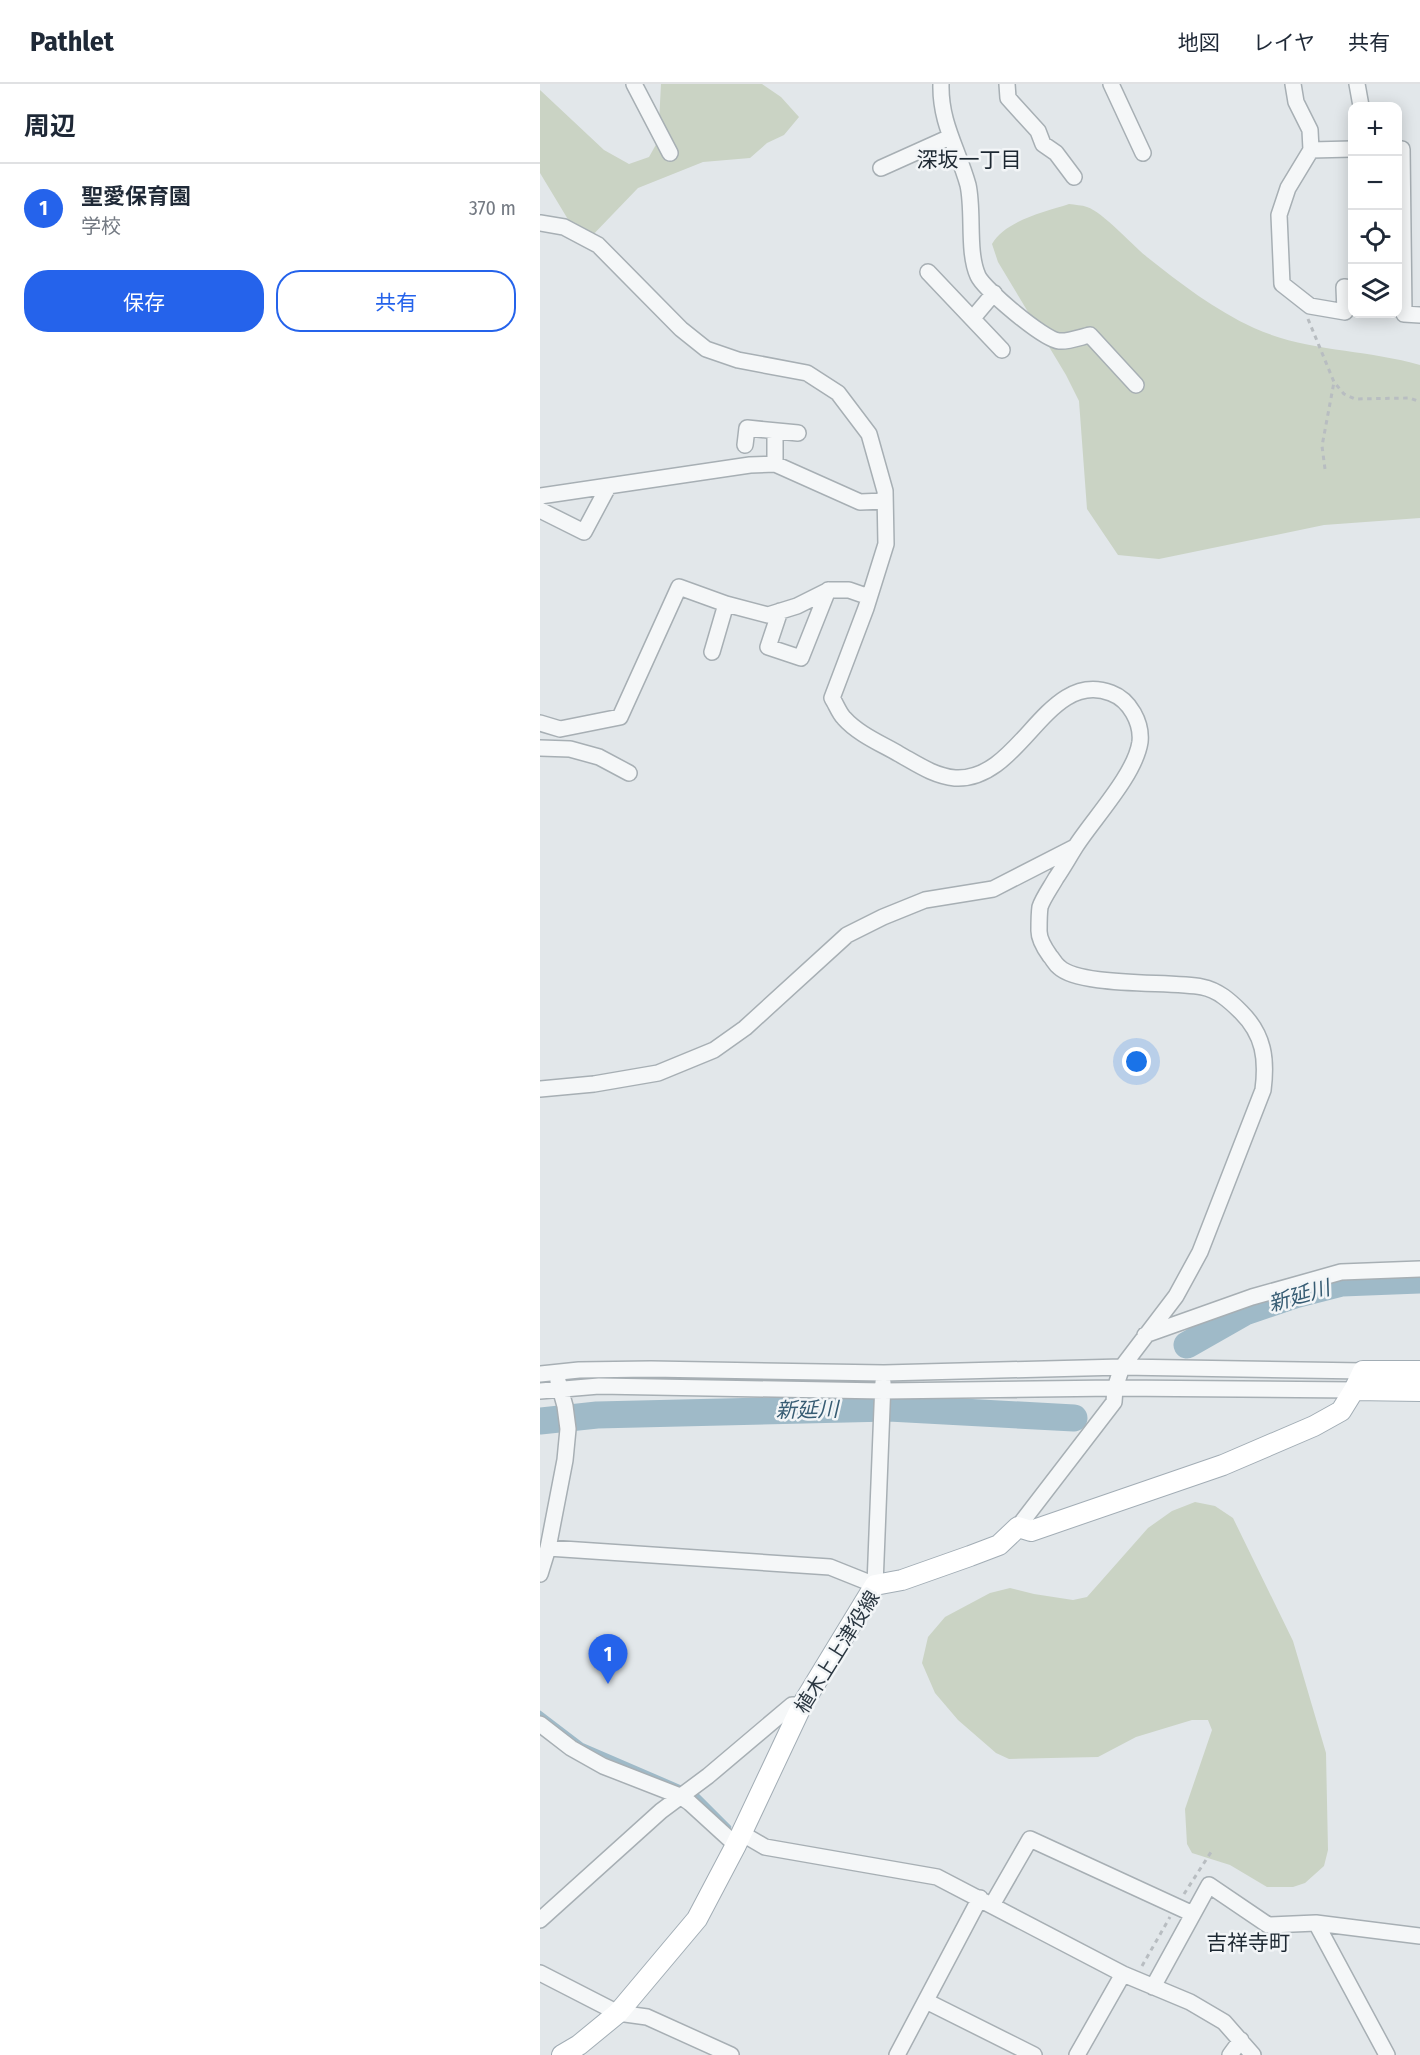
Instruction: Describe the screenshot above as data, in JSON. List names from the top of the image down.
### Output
{
  "streets": {
    "main road": ["植木上上津役線"]
  },
  "districts": ["深坂一丁目", "吉祥寺町"],
  "water": ["新延川"],
  "page": {
    "header": "Pathlet",
    "nav": ["地図", "レイヤ", "共有"],
    "heading": "周辺",
    "map_buttons": ["+", "−"],
    "list": [
      {
        "mark": "1",
        "name": "聖愛保育園",
        "note": "学校",
        "value": "370 m"
      }
    ],
    "buttons": ["保存", "共有"],
    "pins": "1"
  }
}
